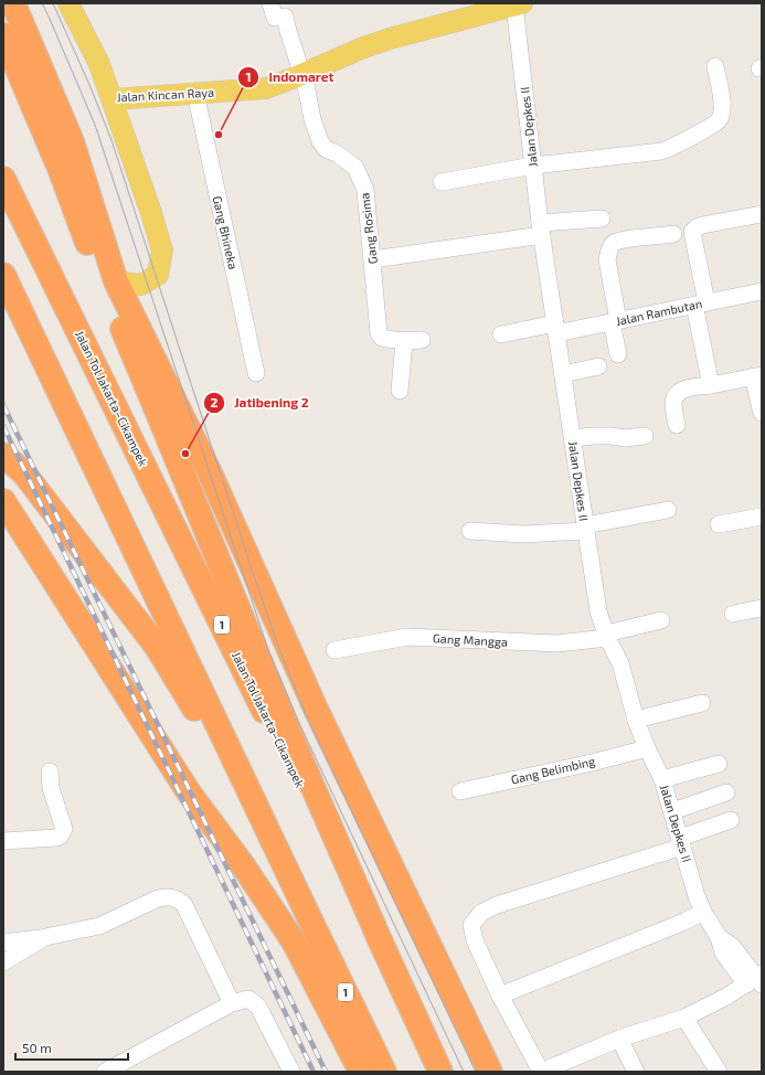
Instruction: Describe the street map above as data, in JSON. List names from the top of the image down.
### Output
{
  "streets": {
    "highway": ["Jalan Tol Jakarta–Cikampek", "1"],
    "main road": ["Jalan Kincan Raya"],
    "street": [
      "Jalan Depkes II",
      "Gang Rosima",
      "Gang Bhineka",
      "Jalan Rambutan",
      "Gang Mangga",
      "Gang Belimbing"
    ]
  },
  "crossings": [
    ["Jalan Kincan Raya", "Jalan Depkes II"],
    ["Jalan Kincan Raya", "Gang Rosima"],
    ["Jalan Kincan Raya", "Gang Bhineka"],
    ["Jalan Depkes II", "Jalan Rambutan"],
    ["Jalan Depkes II", "Gang Mangga"],
    ["Jalan Depkes II", "Gang Belimbing"]
  ],
  "places": ["Indomaret", "Jatibening 2"],
  "scale_bar": "50 m"
}
